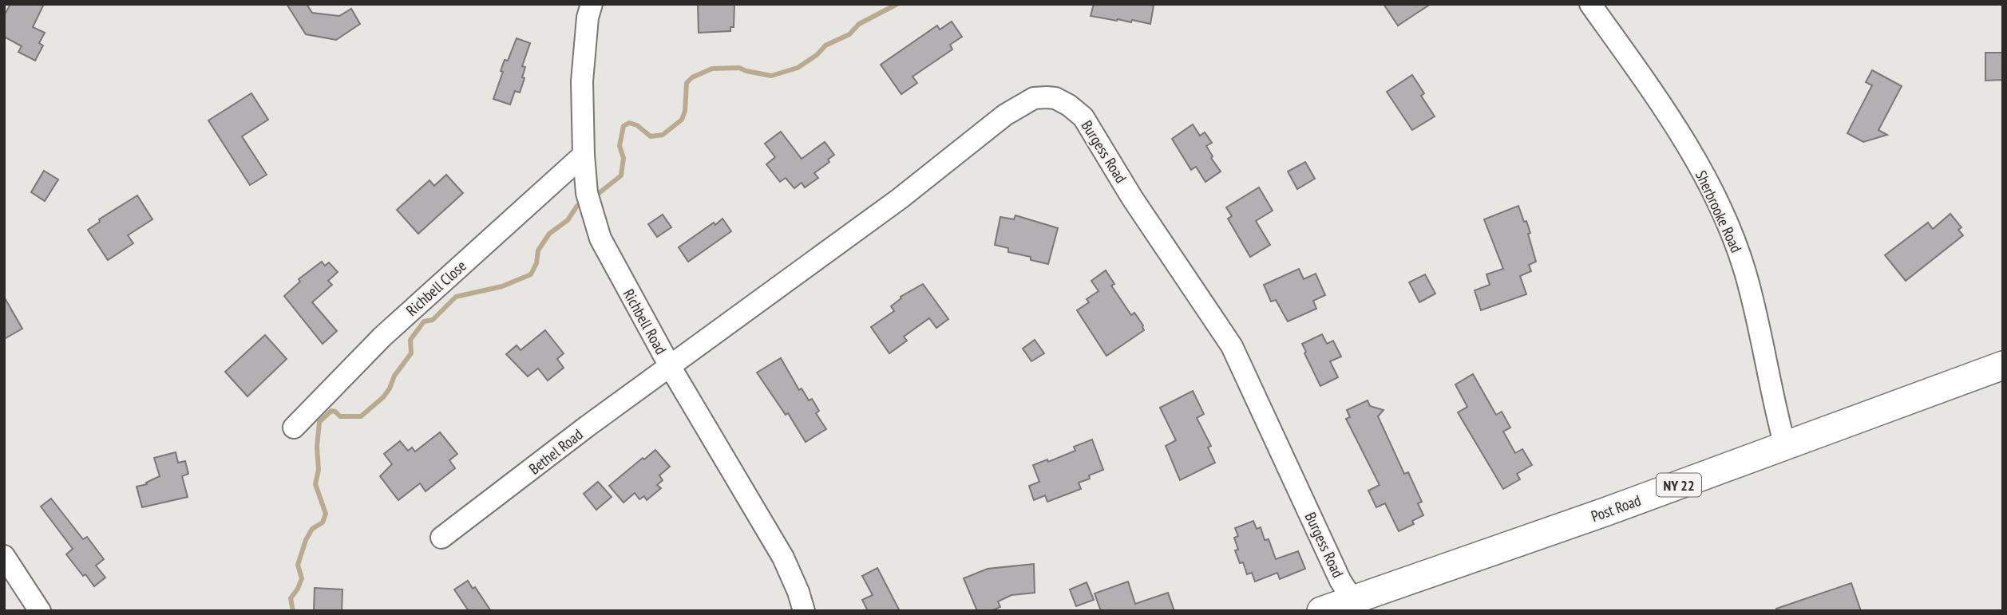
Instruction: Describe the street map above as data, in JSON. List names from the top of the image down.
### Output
{
  "streets": {
    "main road": ["NY 22", "Post Road"],
    "street": [
      "Burgess Road",
      "Sherbrooke Road",
      "Richbell Close",
      "Richbell Road",
      "Bethel Road"
    ]
  },
  "crossings": [
    ["Burgess Road", "Richbell Road"],
    ["Burgess Road", "Bethel Road"],
    ["Burgess Road", "Post Road"],
    ["Sherbrooke Road", "Post Road"],
    ["Richbell Close", "Richbell Road"],
    ["Richbell Road", "Bethel Road"]
  ]
}
